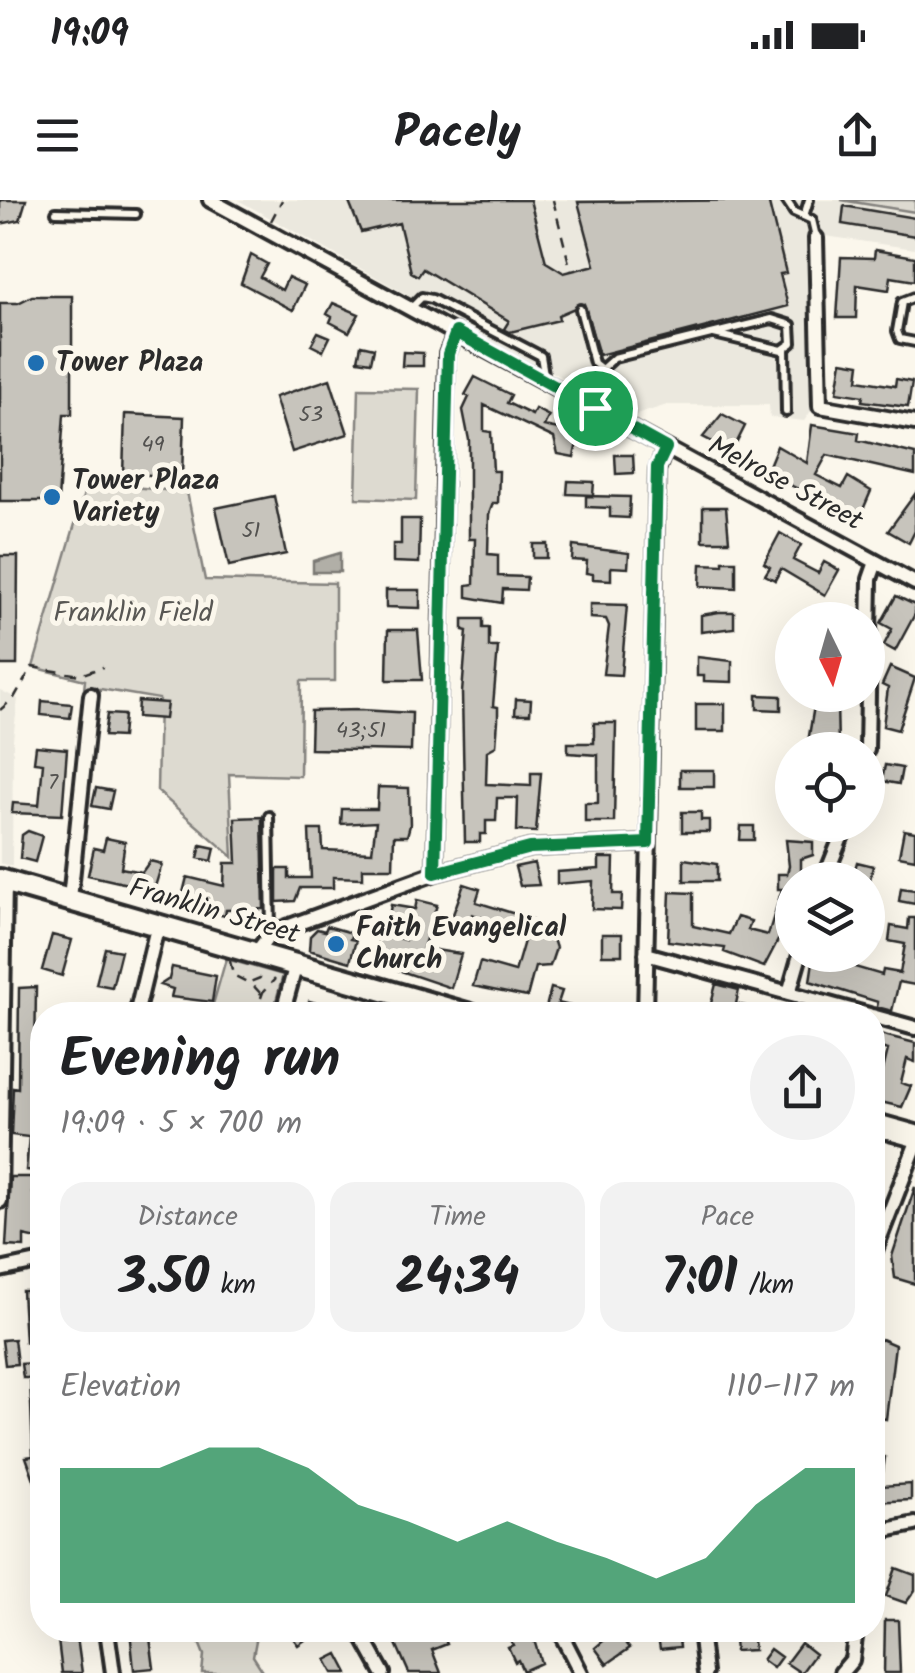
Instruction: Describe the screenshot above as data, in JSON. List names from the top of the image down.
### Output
{
  "streets": {
    "main road": ["Franklin Street"],
    "street": ["Melrose Street"]
  },
  "parks": ["Franklin Field"],
  "places": ["Tower Plaza", "Tower Plaza Variety", "Faith Evangelical Church"],
  "house_numbers": [
    "53",
    "49",
    "51",
    "43;51",
    "7"
  ],
  "north": "bottom",
  "page": {
    "status": "19:09",
    "header": "Pacely",
    "heading": ["Evening run", "19:09 · 5 × 700 m"],
    "stats": [
      ["Distance", "3.50 km"],
      ["Time", "24:34"],
      ["Pace", "7:01 /km"]
    ],
    "chart": ["Elevation", "110–117 m"]
  }
}
